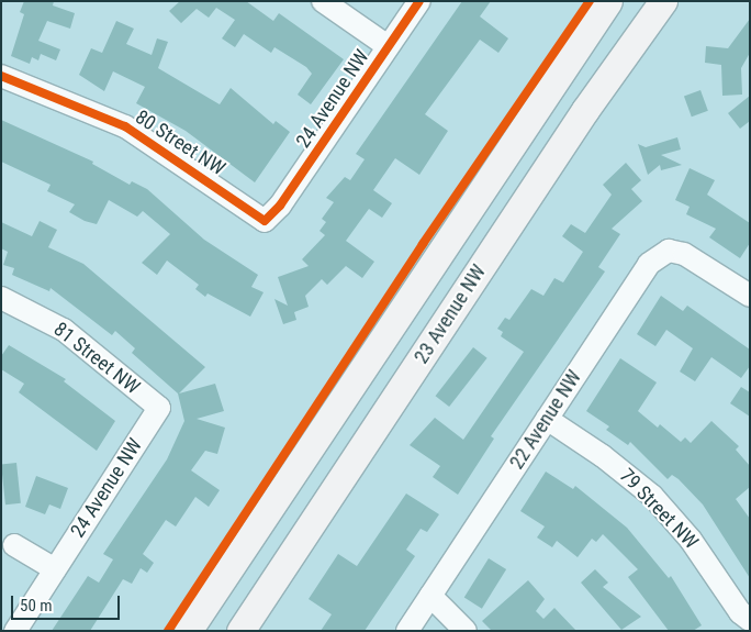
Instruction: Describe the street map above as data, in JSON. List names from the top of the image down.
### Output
{
  "streets": {
    "main road": ["23 Avenue NW"],
    "street": [
      "24 Avenue NW",
      "80 Street NW",
      "81 Street NW",
      "22 Avenue NW",
      "79 Street NW"
    ]
  },
  "crossings": [
    ["24 Avenue NW", "80 Street NW"],
    ["24 Avenue NW", "81 Street NW"],
    ["22 Avenue NW", "79 Street NW"]
  ],
  "scale_bar": "50 m"
}
